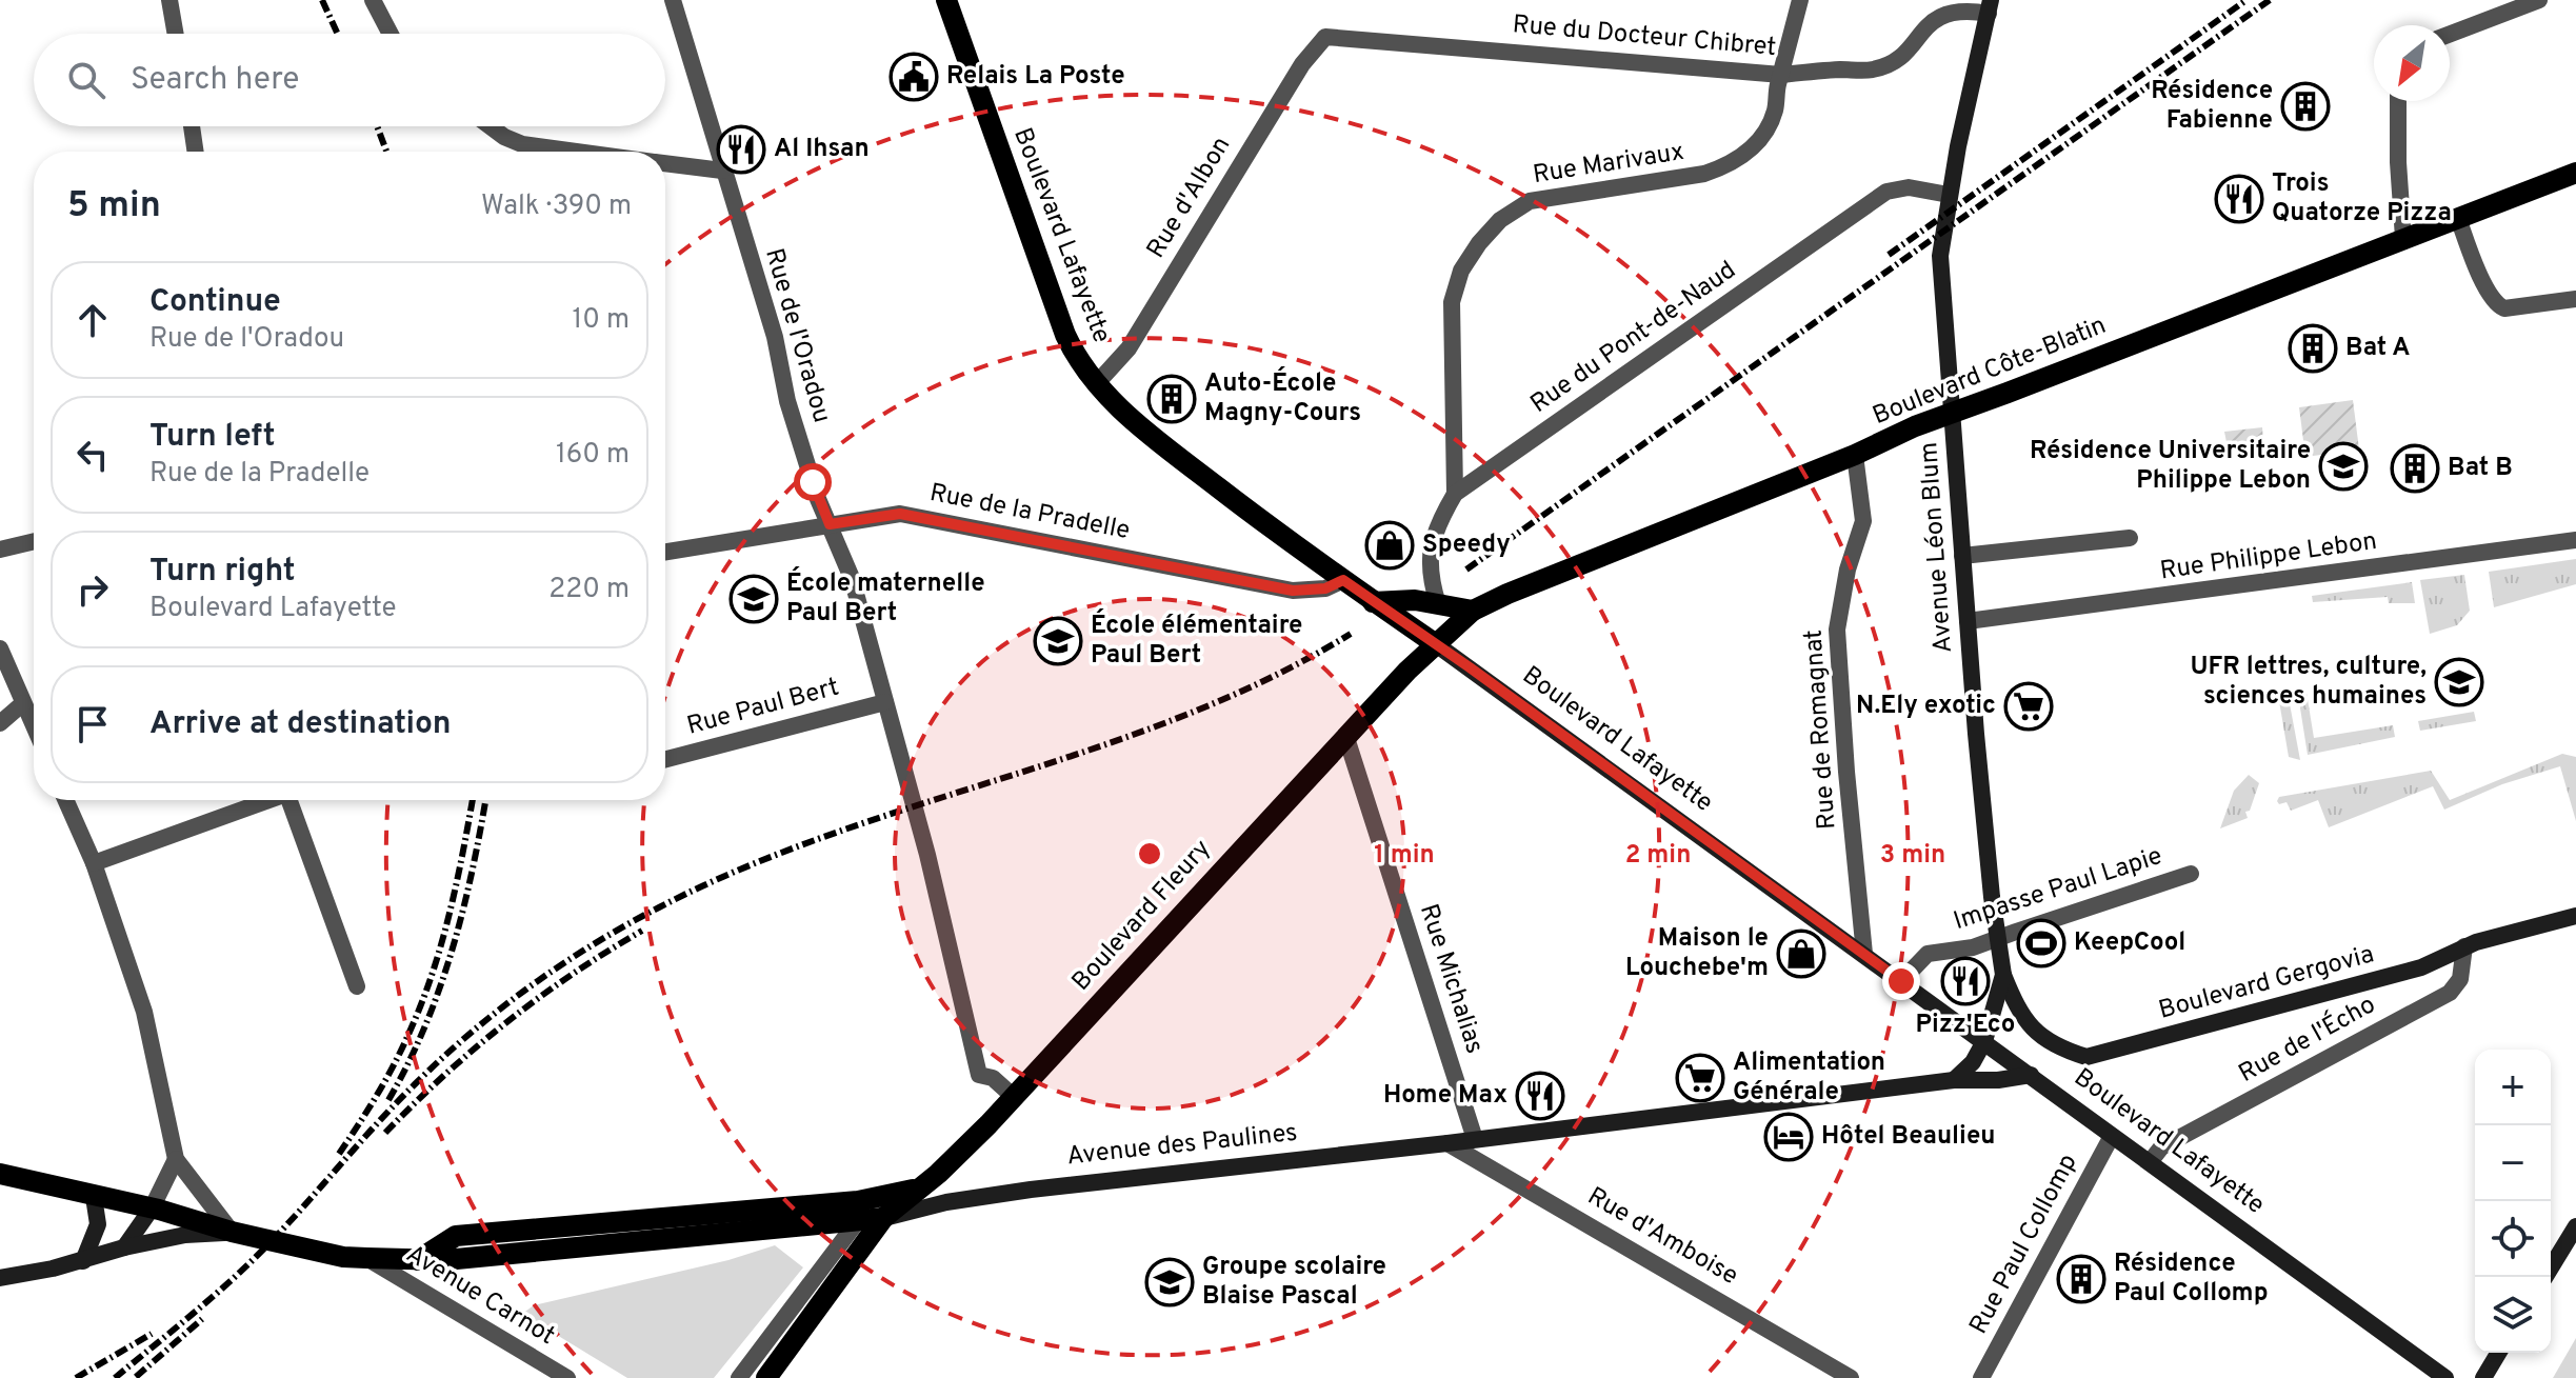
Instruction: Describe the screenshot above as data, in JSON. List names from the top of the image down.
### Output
{
  "streets": {
    "main road": [
      "Boulevard Lafayette",
      "Boulevard Côte-Blatin",
      "Avenue Léon Blum",
      "Boulevard Fleury",
      "Boulevard Gergovia",
      "Avenue des Paulines"
    ],
    "street": [
      "Rue du Docteur Chibret",
      "Rue Marivaux",
      "Rue d'Albon",
      "Rue de l'Oradou",
      "Rue du Pont-de-Naud",
      "Rue de la Pradelle",
      "Rue Philippe Lebon",
      "Rue Paul Bert",
      "Rue de Romagnat",
      "Impasse Paul Lapie",
      "Rue Michalias",
      "Rue de l'Écho",
      "Rue d'Amboise",
      "Rue Paul Collomp",
      "Avenue Carnot"
    ]
  },
  "crossings": [
    ["Rue du Docteur Chibret", "Rue Marivaux"],
    ["Rue du Docteur Chibret", "Rue d'Albon"],
    ["Rue du Docteur Chibret", "Avenue Léon Blum"],
    ["Rue Marivaux", "Rue du Pont-de-Naud"],
    ["Rue d'Albon", "Boulevard Lafayette"],
    ["Boulevard Lafayette", "Boulevard Côte-Blatin"],
    ["Boulevard Lafayette", "Rue de la Pradelle"],
    ["Boulevard Lafayette", "Avenue Léon Blum"],
    ["Boulevard Lafayette", "Rue de Romagnat"],
    ["Boulevard Lafayette", "Impasse Paul Lapie"],
    ["Boulevard Lafayette", "Boulevard Fleury"],
    ["Boulevard Lafayette", "Rue de l'Écho"],
    ["Boulevard Lafayette", "Avenue des Paulines"],
    ["Boulevard Lafayette", "Rue Paul Collomp"],
    ["Rue de l'Oradou", "Rue de la Pradelle"],
    ["Rue de l'Oradou", "Rue Paul Bert"],
    ["Rue de l'Oradou", "Boulevard Fleury"],
    ["Rue du Pont-de-Naud", "Avenue Léon Blum"],
    ["Boulevard Côte-Blatin", "Avenue Léon Blum"],
    ["Boulevard Côte-Blatin", "Rue de Romagnat"],
    ["Boulevard Côte-Blatin", "Boulevard Fleury"],
    ["Avenue Léon Blum", "Rue Philippe Lebon"],
    ["Avenue Léon Blum", "Impasse Paul Lapie"],
    ["Avenue Léon Blum", "Boulevard Gergovia"],
    ["Boulevard Fleury", "Rue Michalias"],
    ["Boulevard Fleury", "Avenue des Paulines"],
    ["Rue Michalias", "Avenue des Paulines"],
    ["Boulevard Gergovia", "Rue de l'Écho"],
    ["Avenue des Paulines", "Rue d'Amboise"],
    ["Avenue des Paulines", "Avenue Carnot"]
  ],
  "places": {
    "public building": ["Relais La Poste"],
    "building": [
      "Résidence Fabienne",
      "Bat A",
      "Auto-École Magny-Cours",
      "Bat B",
      "Résidence Paul Collomp"
    ],
    "restaurant": [
      "Al Ihsan",
      "Trois Quatorze Pizza",
      "Pizz'Eco",
      "Home Max"
    ],
    "school or university": [
      "Résidence Universitaire Philippe Lebon",
      "École maternelle Paul Bert",
      "École élémentaire Paul Bert",
      "UFR lettres, culture, sciences humaines",
      "Groupe scolaire Blaise Pascal"
    ],
    "shop": ["Speedy", "Maison le Louchebe'm"],
    "supermarket": ["N.Ely exotic", "Alimentation Générale"],
    "sports": ["KeepCool"],
    "hotel": ["Hôtel Beaulieu"]
  },
  "north": "bottom left",
  "page": {
    "search": "Search here",
    "heading": ["5 min", "Walk · 390 m"],
    "list": [
      ["Continue", "Rue de l'Oradou", "10 m"],
      ["Turn left", "Rue de la Pradelle", "160 m"],
      ["Turn right", "Boulevard Lafayette", "220 m"],
      "Arrive at destination"
    ],
    "map_buttons": ["+", "−"]
  },
  "rings": ["1 min", "2 min", "3 min"]
}
